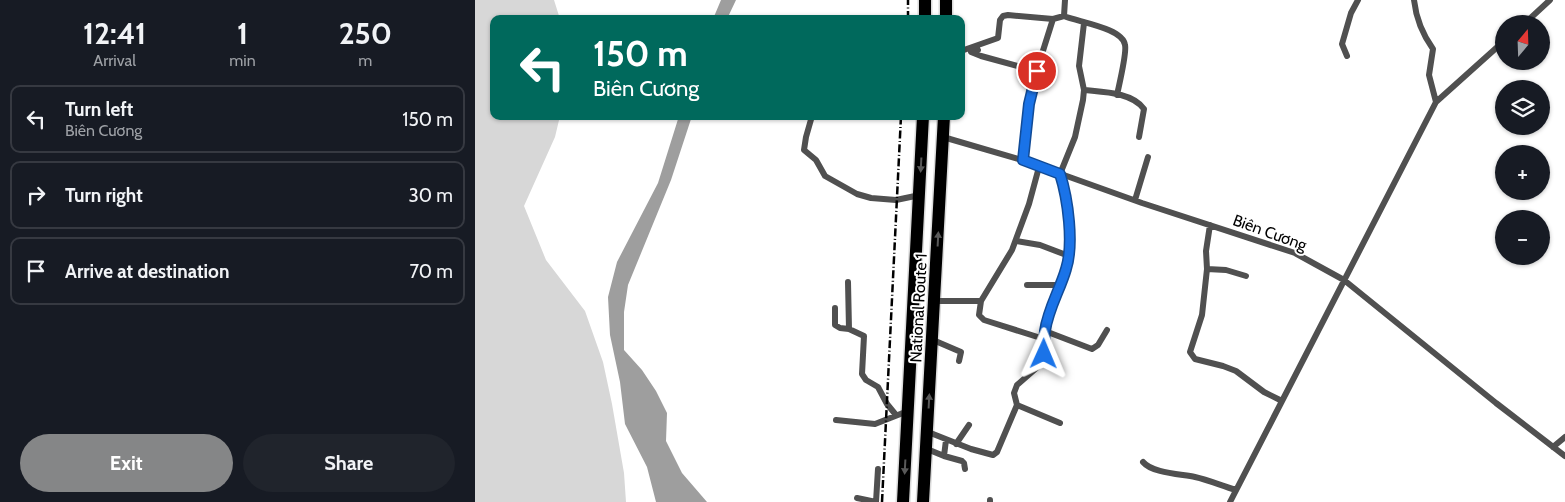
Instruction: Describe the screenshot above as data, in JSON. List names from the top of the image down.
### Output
{
  "streets": {
    "highway": ["National Route 1"],
    "street": ["Biên Cương"]
  },
  "crossings": [
    ["Biên Cương", "National Route 1"]
  ],
  "north": "top",
  "page": {
    "eta": [
      "12:41",
      "Arrival",
      "1",
      "min",
      "250",
      "m"
    ],
    "map_buttons": ["+", "−"],
    "turn": ["150 m", "Biên Cương"],
    "list": [
      {
        "name": "Turn left",
        "note": "Biên Cương",
        "value": "150 m"
      },
      {
        "name": "Turn right",
        "value": "30 m"
      },
      {
        "name": "Arrive at destination",
        "value": "70 m"
      }
    ],
    "buttons": ["Exit", "Share"]
  }
}
